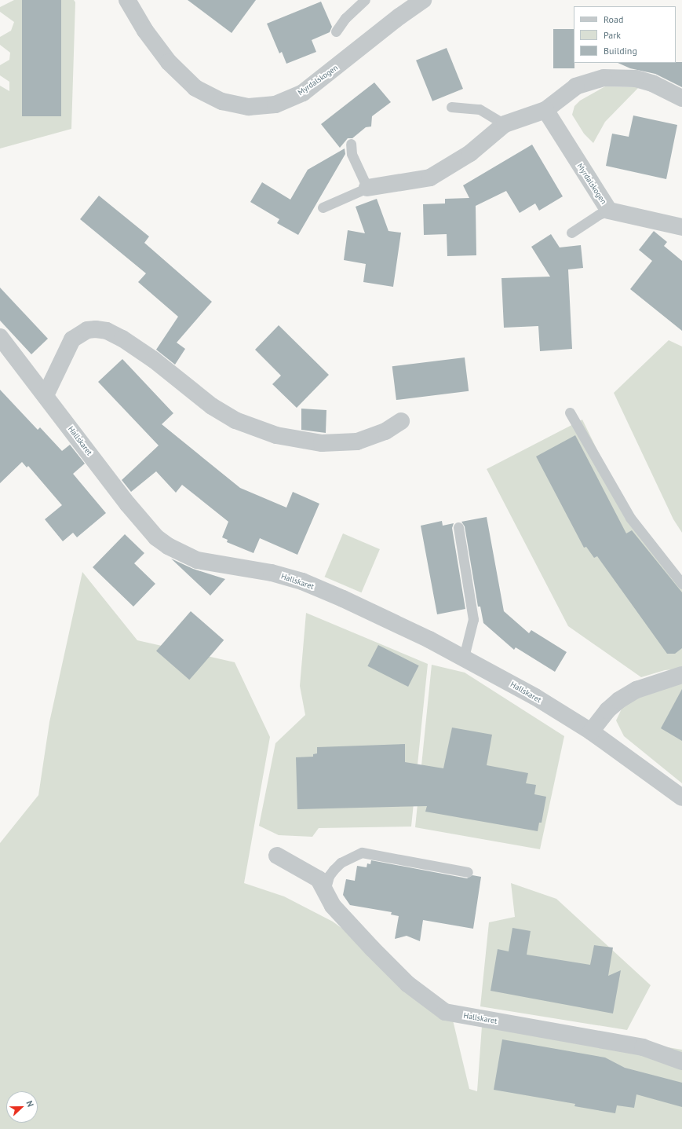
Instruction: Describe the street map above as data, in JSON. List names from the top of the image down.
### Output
{
  "streets": {
    "street": ["Myrdalskogen", "Hallskaret"]
  },
  "legend": ["Road", "Park", "Building"],
  "north": "right"
}
